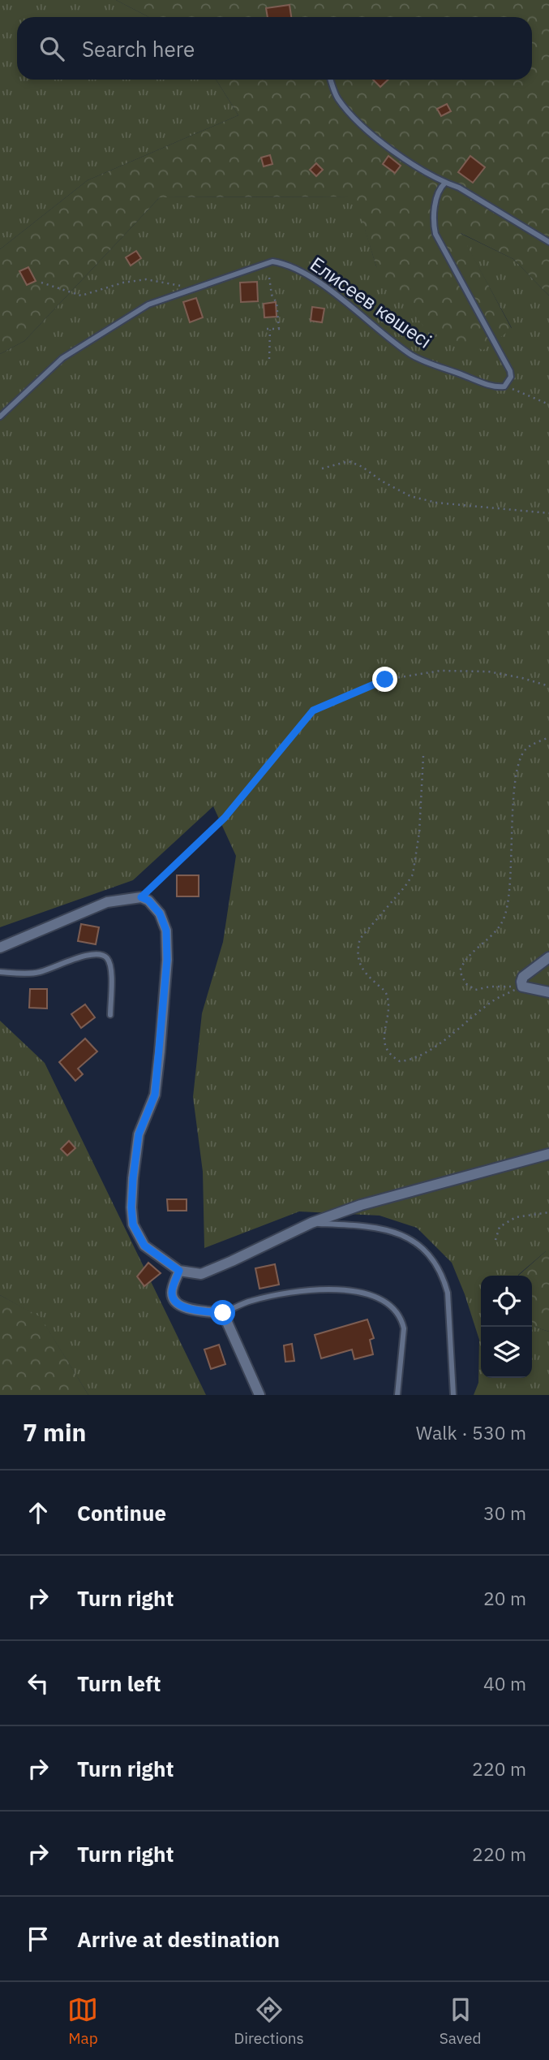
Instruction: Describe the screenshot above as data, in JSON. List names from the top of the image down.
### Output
{
  "streets": {
    "lane": ["Елисеев көшесі"]
  },
  "page": {
    "search": "Search here",
    "heading": ["7 min", "Walk · 530 m"],
    "list": [
      ["Continue", "30 m"],
      ["Turn right", "20 m"],
      ["Turn left", "40 m"],
      ["Turn right", "220 m"],
      ["Turn right", "220 m"],
      "Arrive at destination"
    ],
    "nav": ["Map", "Directions", "Saved"]
  }
}
